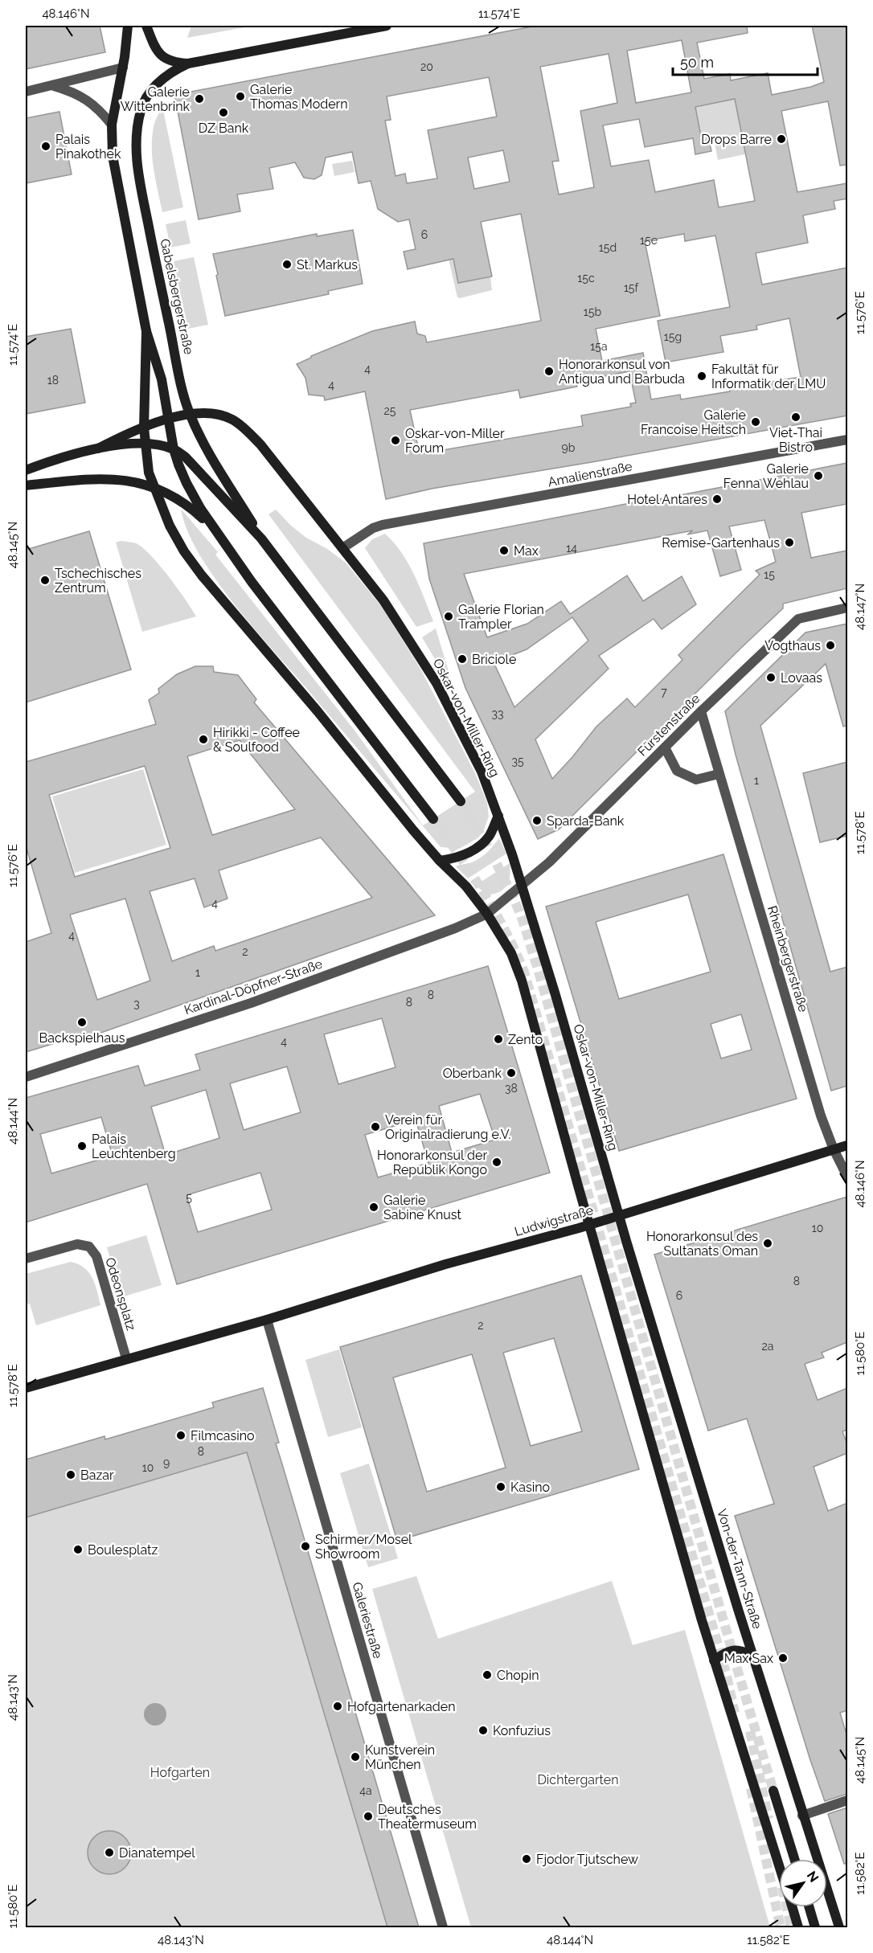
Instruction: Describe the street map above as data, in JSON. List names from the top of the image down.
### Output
{
  "streets": {
    "main road": [
      "Gabelsbergerstraße",
      "Oskar-von-Miller-Ring",
      "Ludwigstraße",
      "Von-der-Tann-Straße"
    ],
    "street": [
      "Amalienstraße",
      "Fürstenstraße",
      "Rheinbergerstraße",
      "Kardinal-Döpfner-Straße",
      "Odeonsplatz",
      "Galeriestraße"
    ]
  },
  "crossings": [
    ["Gabelsbergerstraße", "Oskar-von-Miller-Ring"],
    ["Amalienstraße", "Oskar-von-Miller-Ring"],
    ["Oskar-von-Miller-Ring", "Fürstenstraße"],
    ["Oskar-von-Miller-Ring", "Ludwigstraße"],
    ["Oskar-von-Miller-Ring", "Von-der-Tann-Straße"],
    ["Fürstenstraße", "Rheinbergerstraße"],
    ["Fürstenstraße", "Kardinal-Döpfner-Straße"],
    ["Rheinbergerstraße", "Ludwigstraße"],
    ["Ludwigstraße", "Von-der-Tann-Straße"],
    ["Ludwigstraße", "Galeriestraße"]
  ],
  "parks": ["Hofgarten", "Dichtergarten"],
  "places": [
    "Galerie Thomas Modern",
    "Galerie Wittenbrink",
    "DZ Bank",
    "Drops Barre",
    "Palais Pinakothek",
    "St. Markus",
    "Honorarkonsul von Antigua und Barbuda",
    "Fakultät für Informatik der LMU",
    "Viet-Thai Bistro",
    "Galerie Francoise Heitsch",
    "Oskar-von-Miller Forum",
    "Galerie Fenna Wehlau",
    "Hotel Antares",
    "Remise-Gartenhaus",
    "Max",
    "Tschechisches Zentrum",
    "Galerie Florian Trampler",
    "Vogthaus",
    "Briciole",
    "Lovaas",
    "Hirikki - Coffee & Soulfood",
    "Sparda-Bank",
    "Backspielhaus",
    "Zento",
    "Oberbank",
    "Verein für Originalradierung e.V.",
    "Palais Leuchtenberg",
    "Honorarkonsul der Republik Kongo",
    "Galerie Sabine Knust",
    "Honorarkonsul des Sultanats Oman",
    "Filmcasino",
    "Bazar",
    "Kasino",
    "Schirmer/Mosel Showroom",
    "Boulesplatz",
    "Max Sax",
    "Chopin",
    "Hofgartenarkaden",
    "Konfuzius",
    "Kunstverein München",
    "Deutsches Theatermuseum",
    "Dianatempel",
    "Fjodor Tjutschew"
  ],
  "house_numbers": [
    "20",
    "6",
    "15e",
    "15d",
    "15c",
    "15f",
    "15b",
    "15g",
    "15a",
    "4",
    "18",
    "4",
    "25",
    "9b",
    "14",
    "15",
    "7",
    "33",
    "35",
    "1",
    "4",
    "4",
    "2",
    "1",
    "8",
    "8",
    "3",
    "4",
    "38",
    "5",
    "10",
    "8",
    "6",
    "2",
    "2a",
    "8",
    "9",
    "10",
    "4a"
  ],
  "scale_bar": "50 m",
  "north": "top right",
  "coordinates": [
    "48.146°N",
    "11.574°E",
    "11.576°E",
    "48.145°N",
    "48.147°N",
    "11.578°E",
    "48.144°N",
    "11.580°E",
    "48.143°N",
    "11.582°E"
  ]
}
